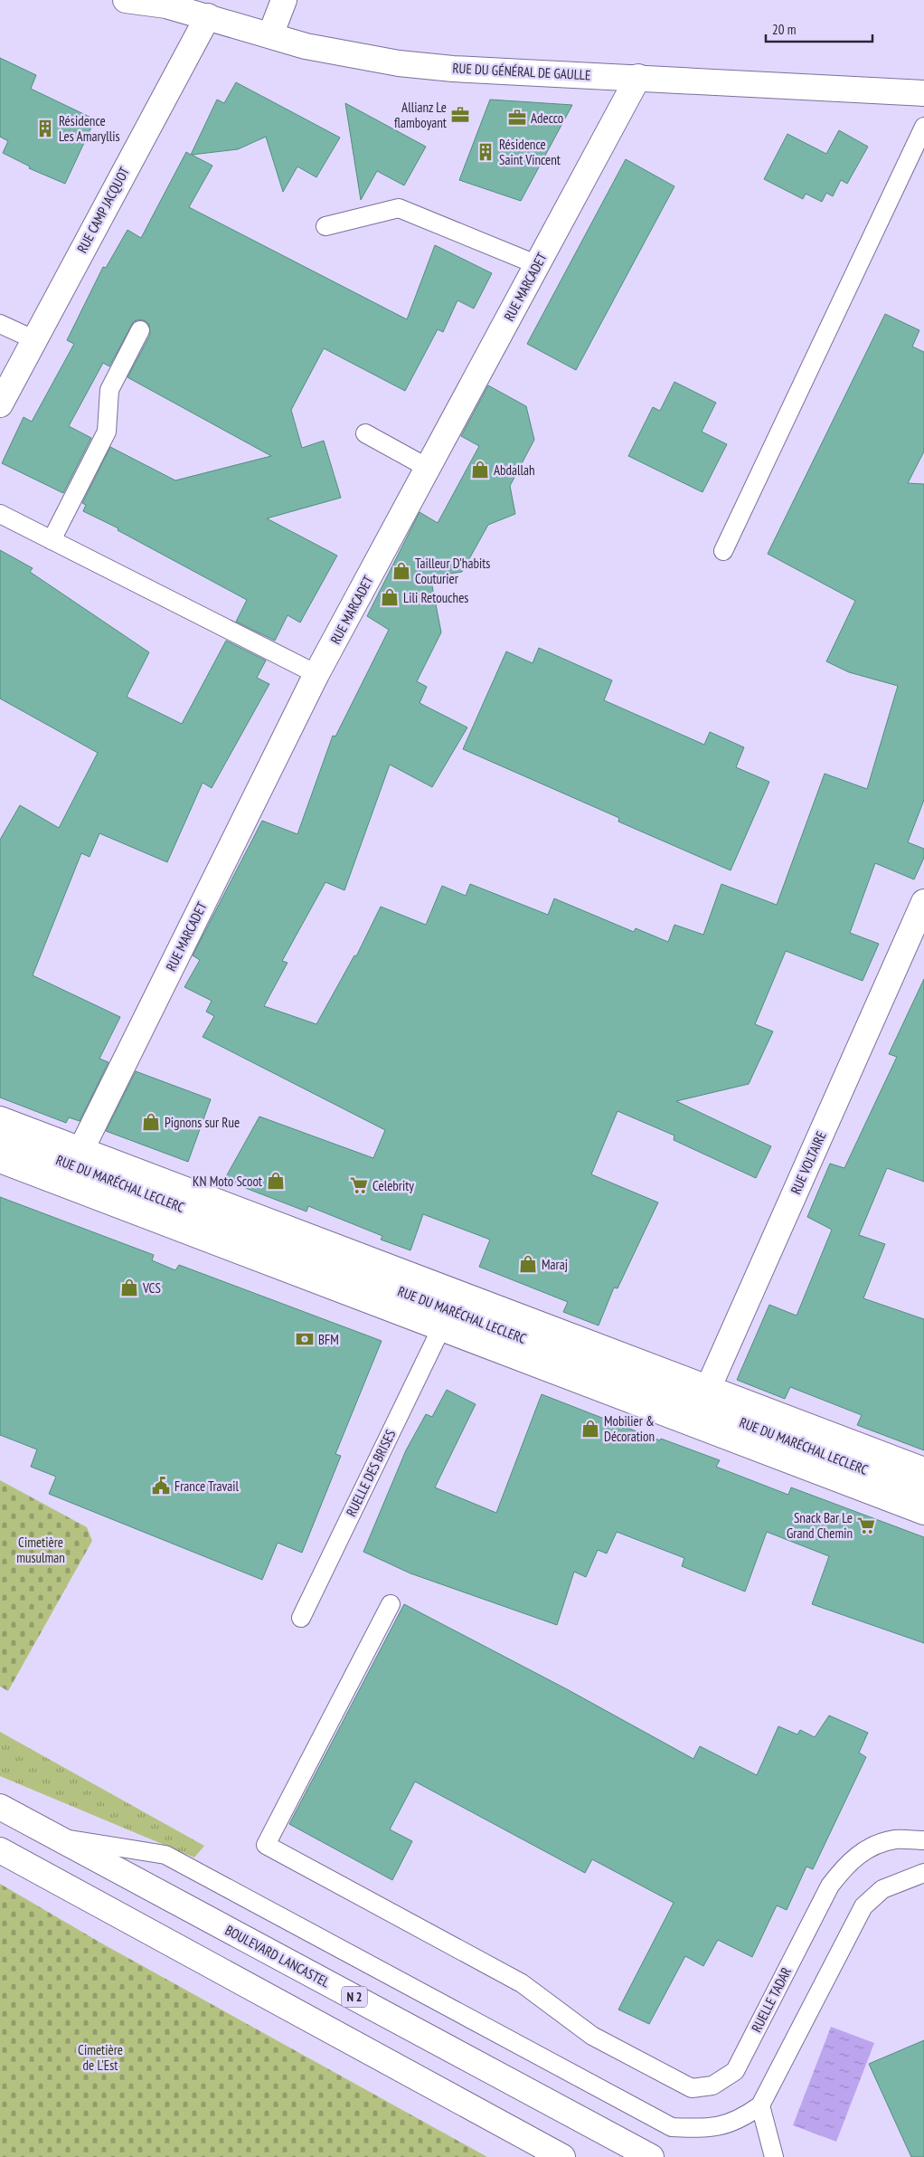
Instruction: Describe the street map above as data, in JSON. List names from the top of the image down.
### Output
{
  "streets": {
    "street": [
      "RUE DU GÉNÉRAL DE GAULLE",
      "RUE CAMP JACQUOT",
      "RUE MARCADET",
      "RUE VOLTAIRE",
      "RUE DU MARÉCHAL LECLERC",
      "BOULEVARD LANCASTEL",
      "N 2"
    ],
    "lane": ["RUELLE DES BRISES", "RUELLE TADAR"]
  },
  "crossings": [
    ["RUE DU GÉNÉRAL DE GAULLE", "RUE CAMP JACQUOT"],
    ["RUE DU GÉNÉRAL DE GAULLE", "RUE MARCADET"],
    ["RUE MARCADET", "RUE DU MARÉCHAL LECLERC"],
    ["RUE VOLTAIRE", "RUE DU MARÉCHAL LECLERC"],
    ["RUE DU MARÉCHAL LECLERC", "RUELLE DES BRISES"]
  ],
  "parks": ["Cimetière musulman", "Cimetière de L'Est"],
  "places": {
    "office": ["Allianz Le flamboyant", "Adecco"],
    "building": ["Résidence Les Amaryllis", "Résidence Saint Vincent"],
    "shop": [
      "Abdallah",
      "Tailleur D'habits Couturier",
      "Lili Retouches",
      "Pignons sur Rue",
      "KN Moto Scoot",
      "Maraj",
      "VCS",
      "Mobilier & Décoration"
    ],
    "supermarket": ["Celebrity", "Snack Bar Le Grand Chemin"],
    "bank": ["BFM"],
    "public building": ["France Travail"]
  },
  "scale_bar": "20 m"
}
